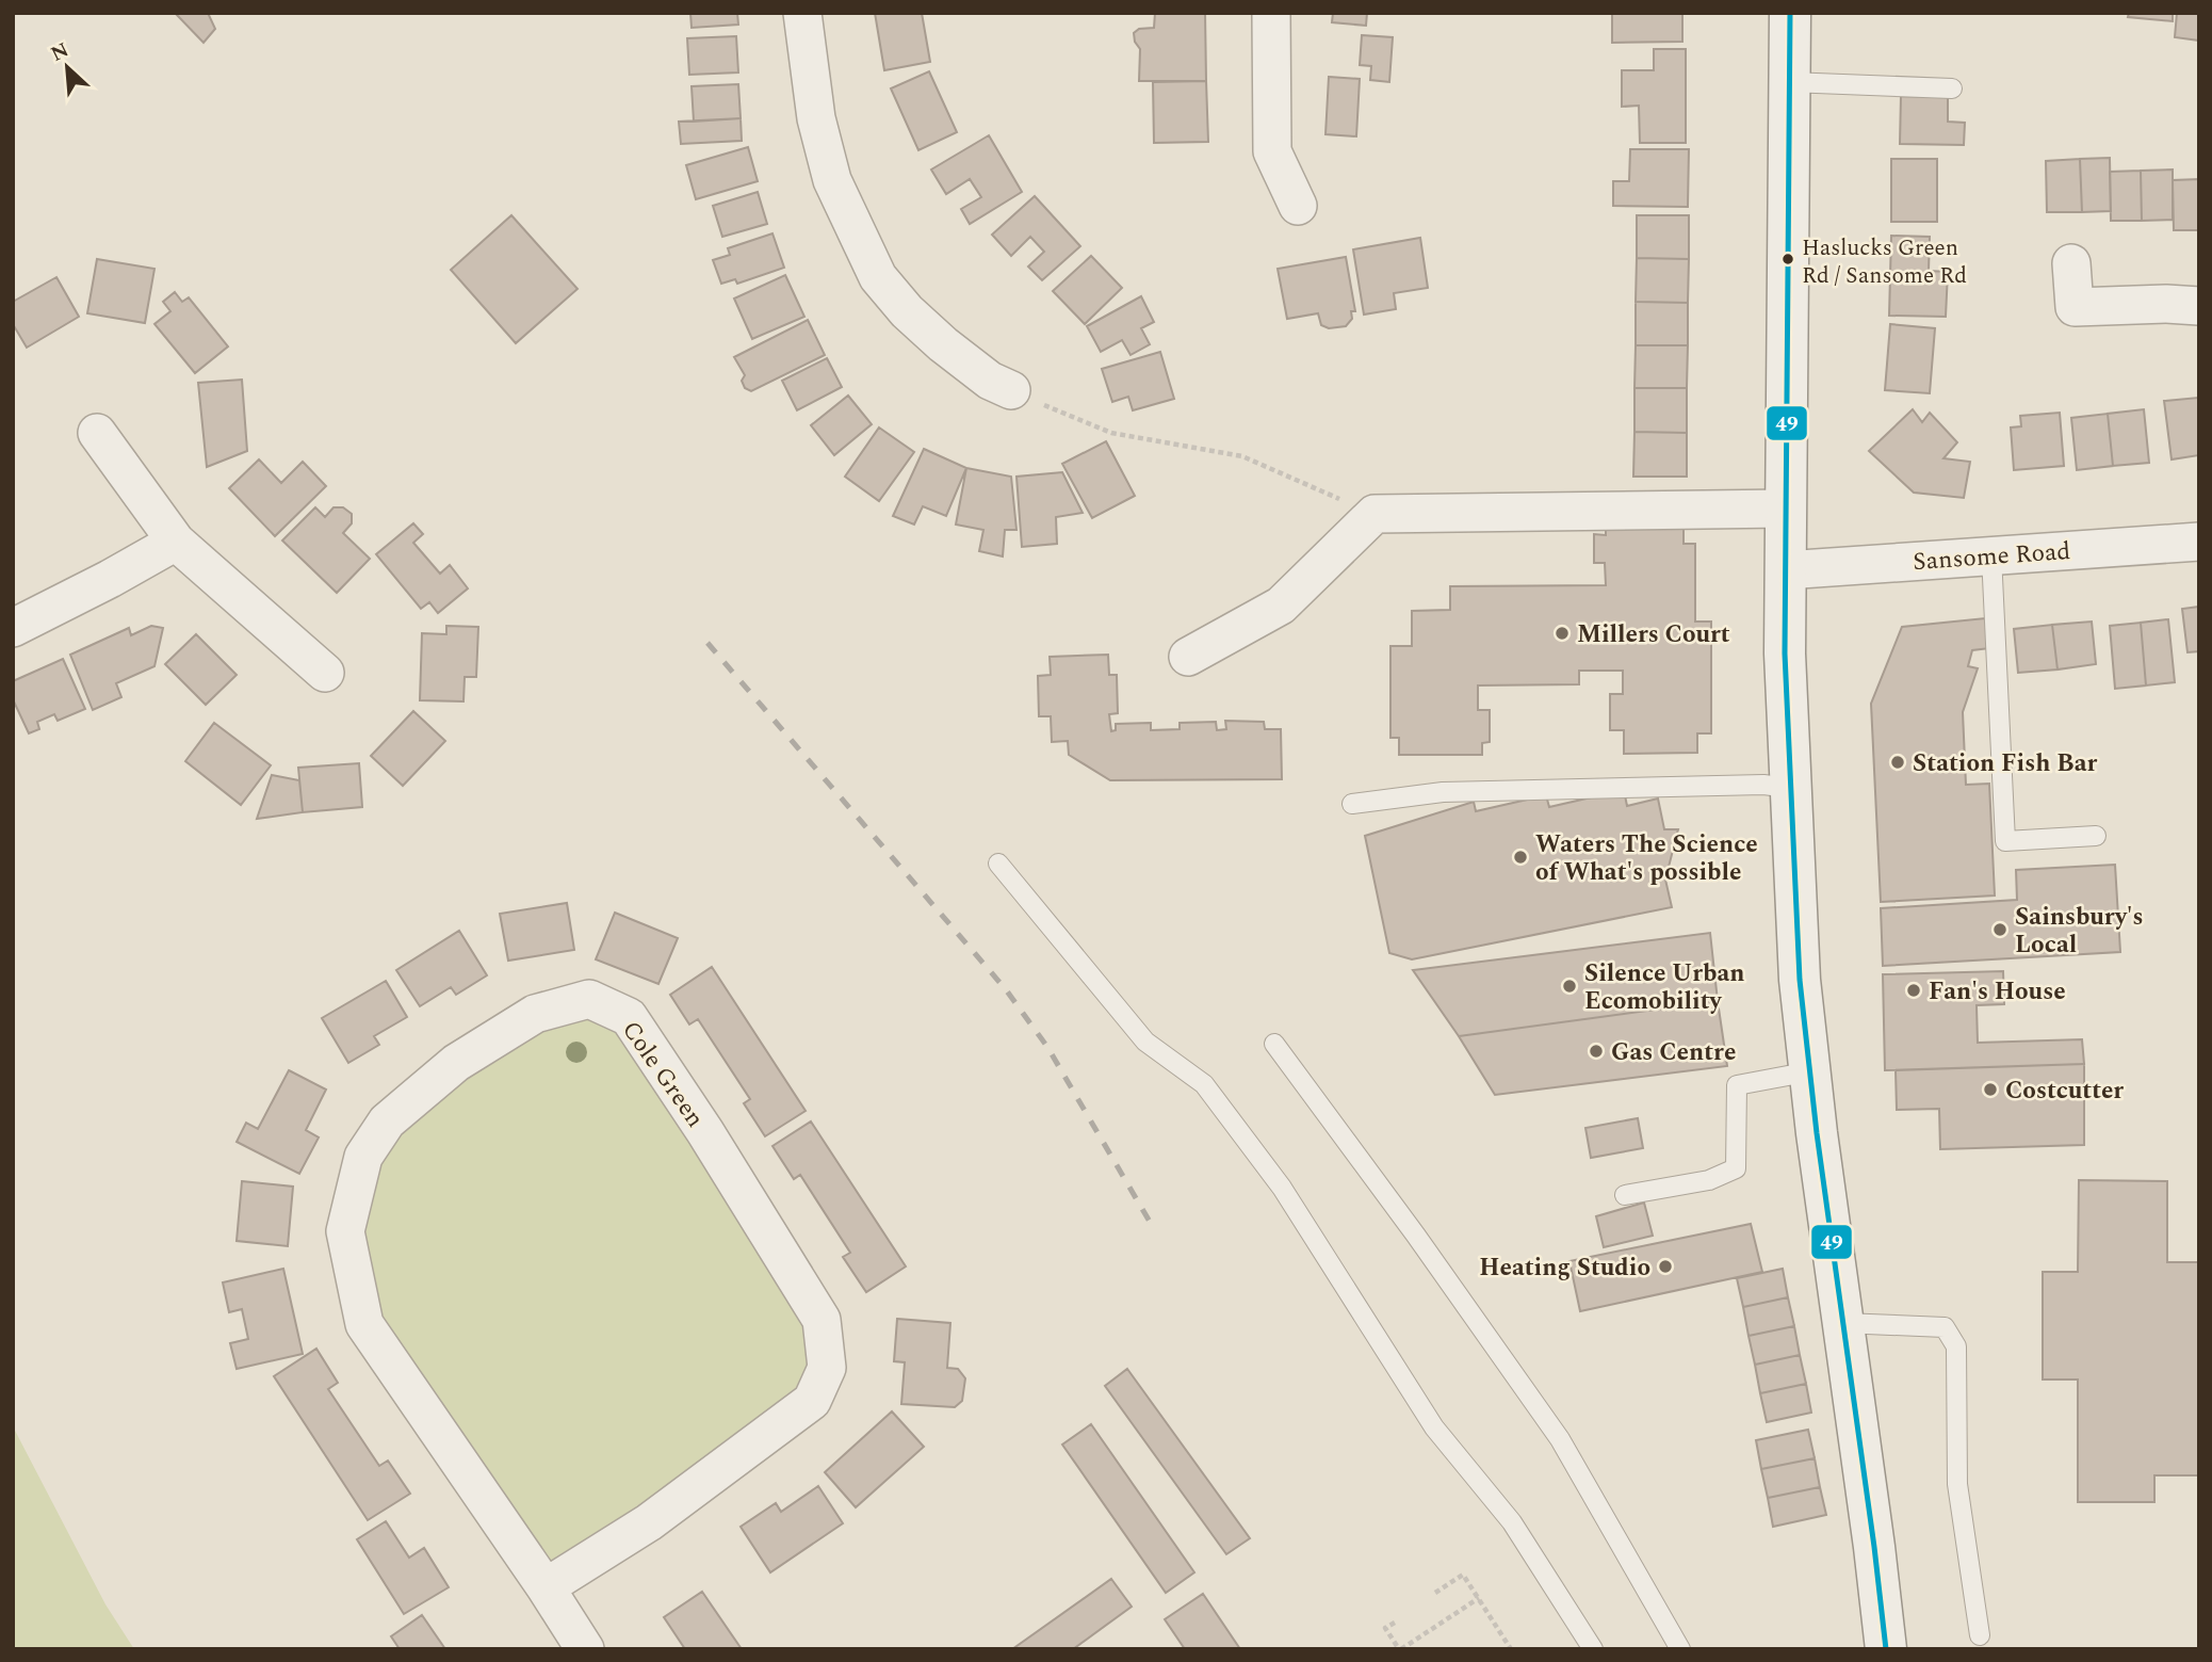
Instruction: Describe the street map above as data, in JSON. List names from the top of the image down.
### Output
{
  "streets": {
    "street": ["Sansome Road", "Cole Green"]
  },
  "places": [
    "Haslucks Green Rd / Sansome Rd",
    "Millers Court",
    "Station Fish Bar",
    "Waters The Science of What's possible",
    "Sainsbury's Local",
    "Silence Urban Ecomobility",
    "Fan's House",
    "Gas Centre",
    "Costcutter",
    "Heating Studio"
  ],
  "lines": ["transit line 49"],
  "north": "top left"
}
